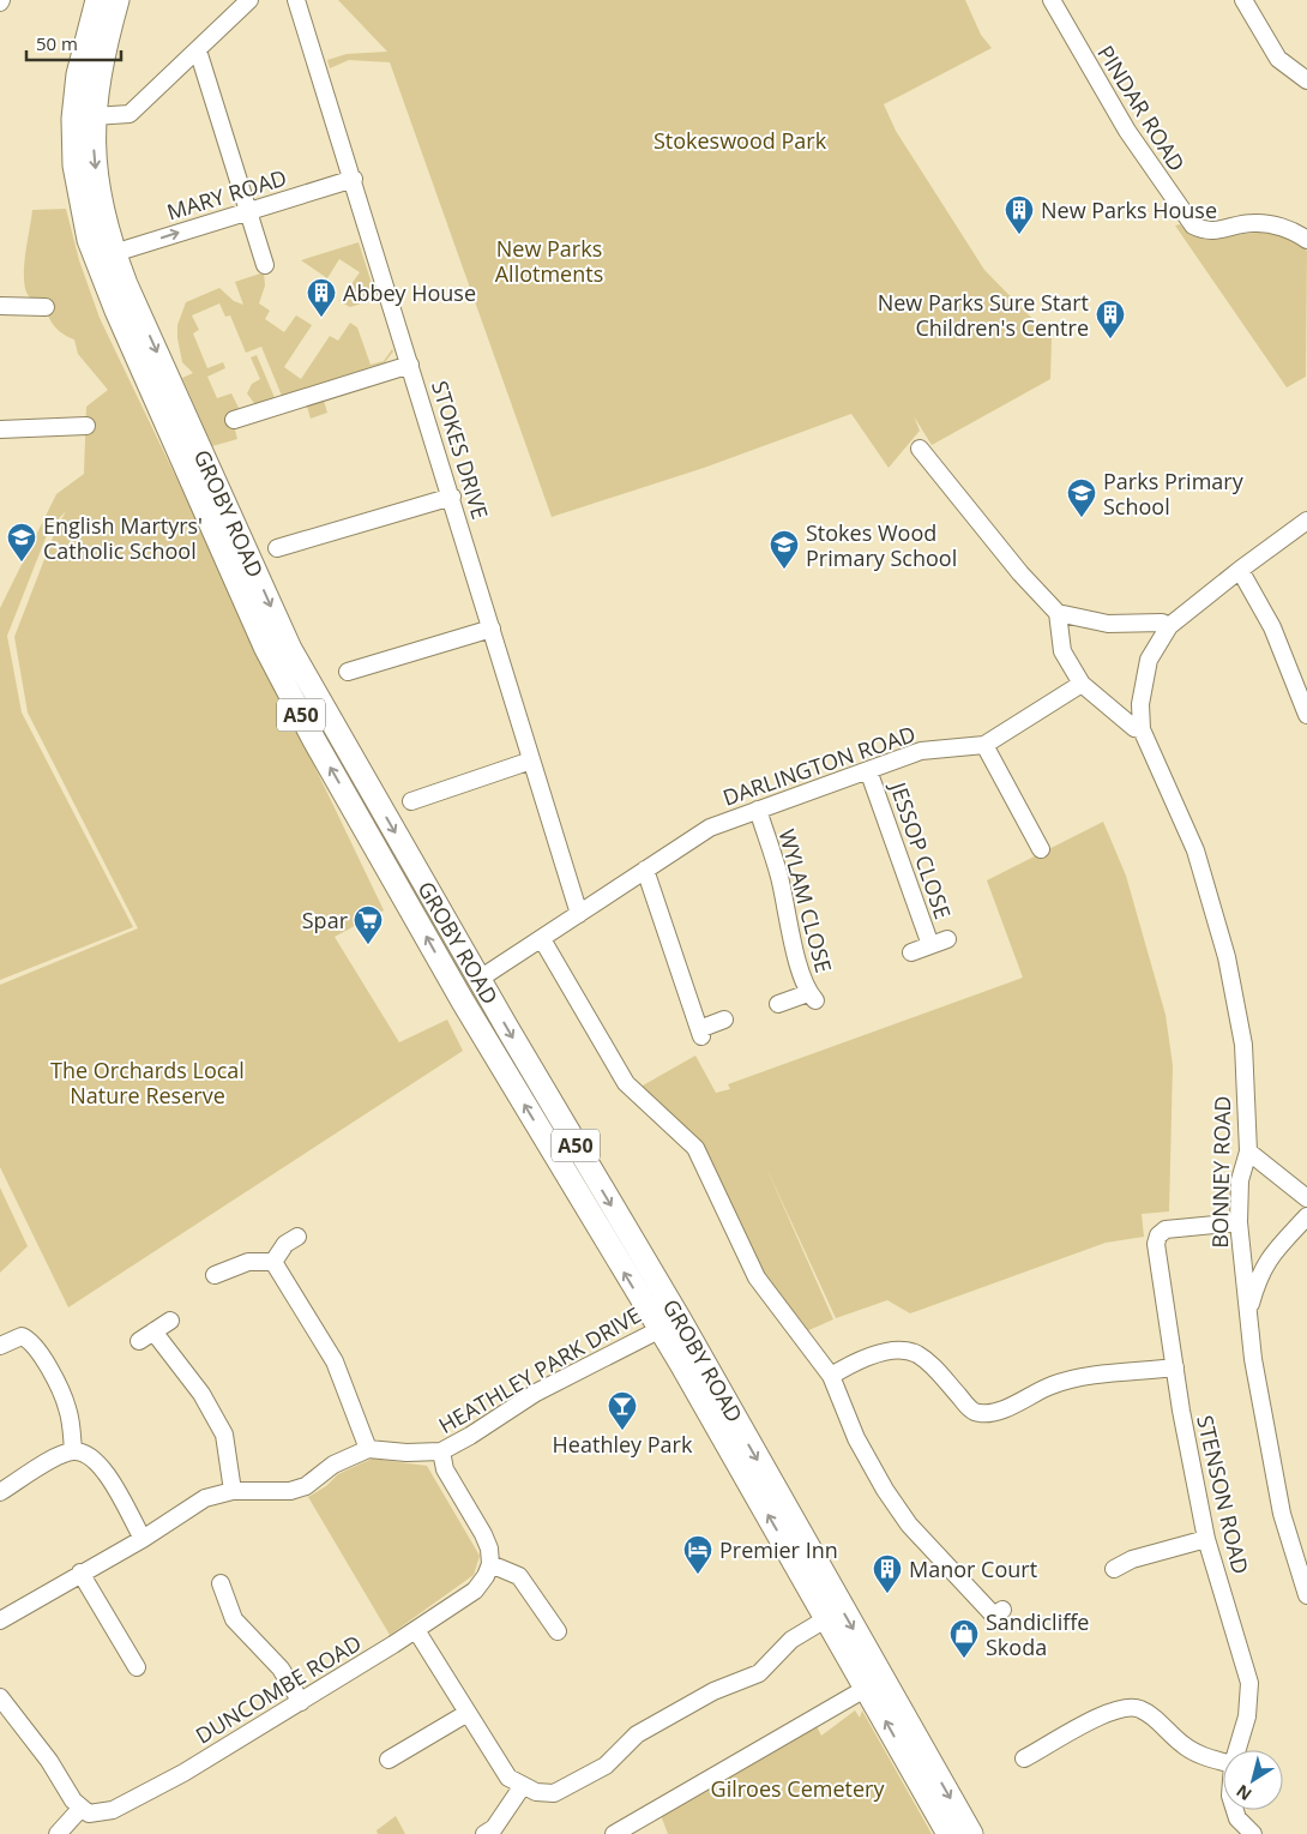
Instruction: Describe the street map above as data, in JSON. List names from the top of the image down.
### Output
{
  "streets": {
    "main road": ["GROBY ROAD", "A50"],
    "street": [
      "PINDAR ROAD",
      "MARY ROAD",
      "STOKES DRIVE",
      "DARLINGTON ROAD",
      "JESSOP CLOSE",
      "WYLAM CLOSE",
      "BONNEY ROAD",
      "HEATHLEY PARK DRIVE",
      "STENSON ROAD",
      "DUNCOMBE ROAD"
    ]
  },
  "crossings": [
    ["MARY ROAD", "STOKES DRIVE"],
    ["MARY ROAD", "GROBY ROAD"],
    ["STOKES DRIVE", "DARLINGTON ROAD"],
    ["GROBY ROAD", "DARLINGTON ROAD"],
    ["GROBY ROAD", "HEATHLEY PARK DRIVE"],
    ["DARLINGTON ROAD", "JESSOP CLOSE"],
    ["DARLINGTON ROAD", "WYLAM CLOSE"],
    ["BONNEY ROAD", "STENSON ROAD"]
  ],
  "parks": [
    "Stokeswood Park",
    "New Parks Allotments",
    "The Orchards Local Nature Reserve",
    "Gilroes Cemetery"
  ],
  "places": {
    "building": [
      "New Parks House",
      "Abbey House",
      "New Parks Sure Start Children's Centre",
      "Manor Court"
    ],
    "school or university": ["Parks Primary School", "English Martyrs' Catholic School", "Stokes Wood Primary School"],
    "supermarket": ["Spar"],
    "bar": ["Heathley Park"],
    "hotel": ["Premier Inn"],
    "shop": ["Sandicliffe Skoda"]
  },
  "scale_bar": "50 m",
  "north": "bottom left"
}
